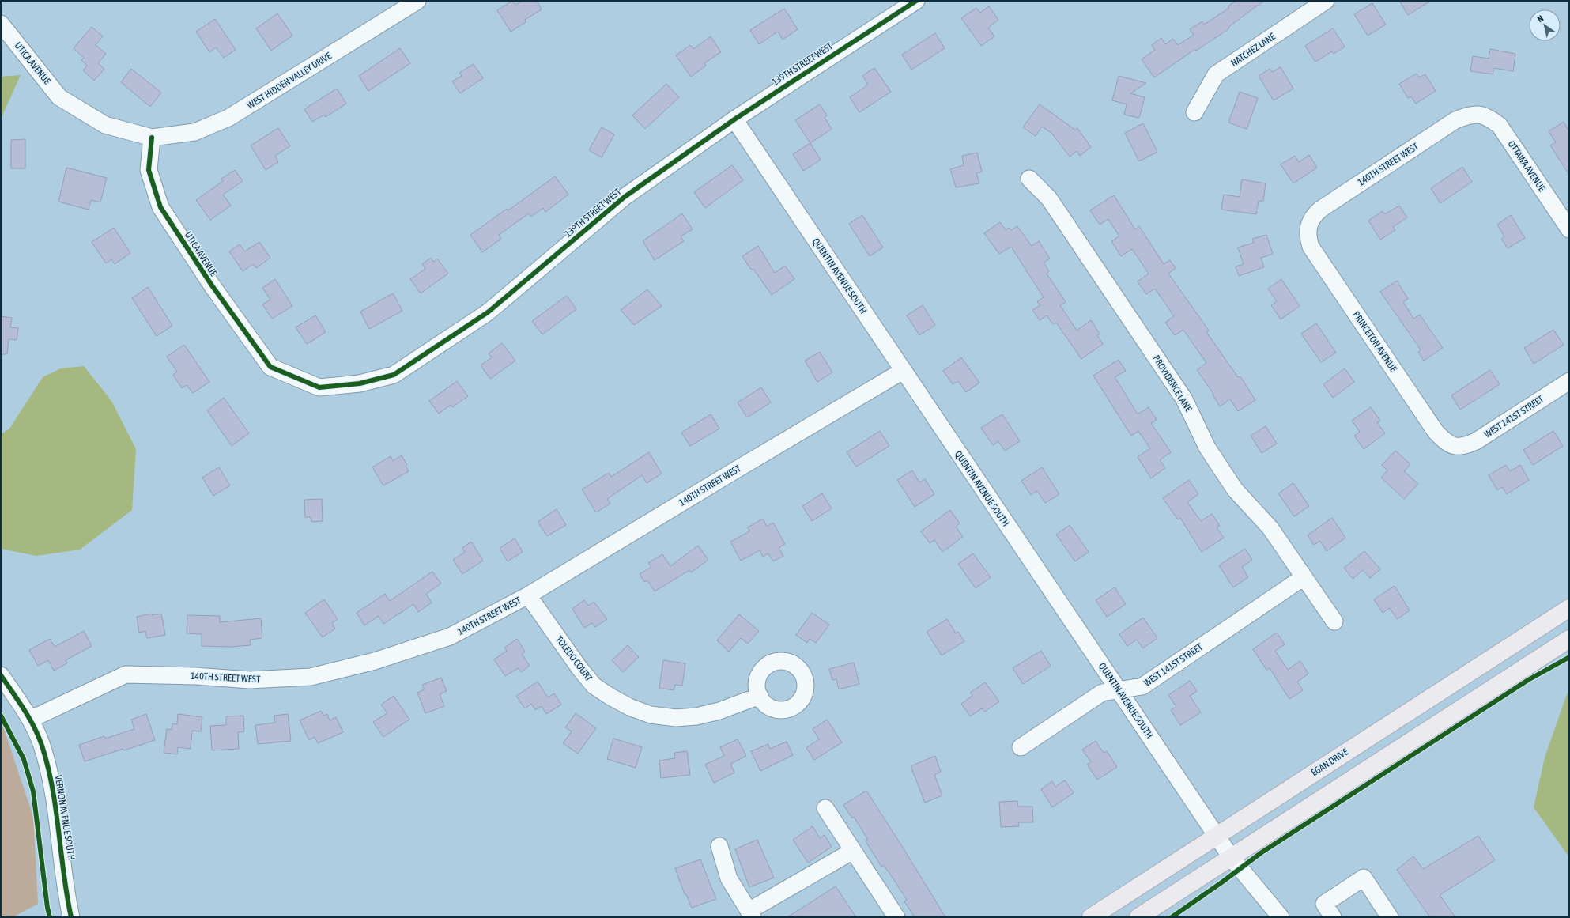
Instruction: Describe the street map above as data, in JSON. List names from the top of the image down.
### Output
{
  "streets": {
    "highway": ["EGAN DRIVE"],
    "street": [
      "NATCHEZ LANE",
      "UTICA AVENUE",
      "139TH STREET WEST",
      "WEST HIDDEN VALLEY DRIVE",
      "140TH STREET WEST",
      "OTTAWA AVENUE",
      "QUENTIN AVENUE SOUTH",
      "PRINCETON AVENUE",
      "PROVIDENCE LANE",
      "WEST 141ST STREET",
      "TOLEDO COURT",
      "VERNON AVENUE SOUTH"
    ]
  },
  "crossings": [
    ["UTICA AVENUE", "139TH STREET WEST"],
    ["UTICA AVENUE", "WEST HIDDEN VALLEY DRIVE"],
    ["139TH STREET WEST", "QUENTIN AVENUE SOUTH"],
    ["140TH STREET WEST", "OTTAWA AVENUE"],
    ["140TH STREET WEST", "QUENTIN AVENUE SOUTH"],
    ["140TH STREET WEST", "PRINCETON AVENUE"],
    ["140TH STREET WEST", "TOLEDO COURT"],
    ["140TH STREET WEST", "VERNON AVENUE SOUTH"],
    ["QUENTIN AVENUE SOUTH", "WEST 141ST STREET"],
    ["QUENTIN AVENUE SOUTH", "EGAN DRIVE"],
    ["PRINCETON AVENUE", "WEST 141ST STREET"],
    ["PROVIDENCE LANE", "WEST 141ST STREET"]
  ],
  "north": "top left"
}
